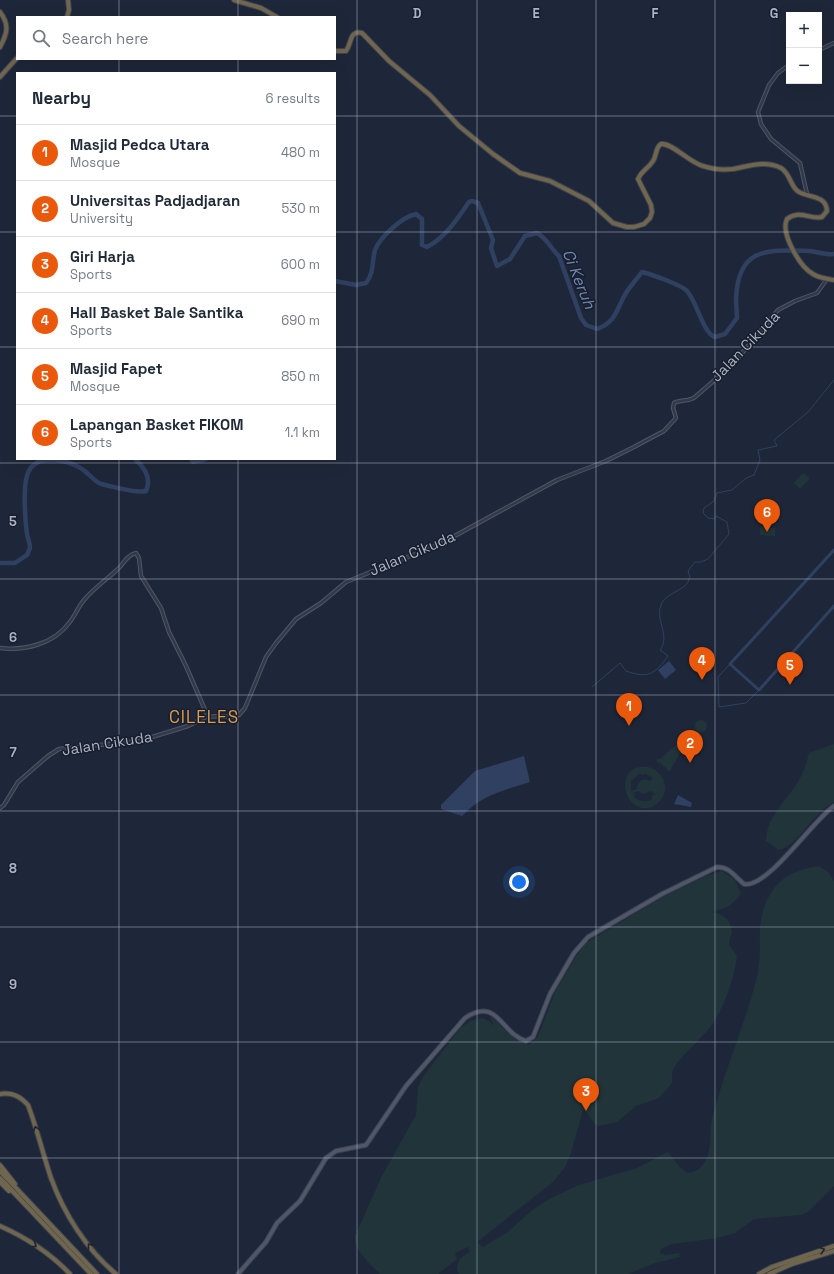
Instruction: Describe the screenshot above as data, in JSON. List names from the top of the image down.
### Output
{
  "streets": {
    "street": ["Jalan Cikuda"]
  },
  "districts": ["CILELES"],
  "water": ["Ci Keruh"],
  "page": {
    "map_buttons": ["+", "−"],
    "search": "Search here",
    "heading": ["Nearby", "6 results"],
    "list": [
      {
        "mark": "1",
        "name": "Masjid Pedca Utara",
        "note": "Mosque",
        "value": "480 m"
      },
      {
        "mark": "2",
        "name": "Universitas Padjadjaran",
        "note": "University",
        "value": "530 m"
      },
      {
        "mark": "3",
        "name": "Giri Harja",
        "note": "Sports",
        "value": "600 m"
      },
      {
        "mark": "4",
        "name": "Hall Basket Bale Santika",
        "note": "Sports",
        "value": "690 m"
      },
      {
        "mark": "5",
        "name": "Masjid Fapet",
        "note": "Mosque",
        "value": "850 m"
      },
      {
        "mark": "6",
        "name": "Lapangan Basket FIKOM",
        "note": "Sports",
        "value": "1.1 km"
      }
    ],
    "pins": [
      "6",
      "4",
      "5",
      "1",
      "2",
      "3"
    ]
  },
  "grid": {
    "columns": [
      "D",
      "E",
      "F",
      "G"
    ],
    "rows": [
      "5",
      "6",
      "7",
      "8",
      "9"
    ]
  }
}
